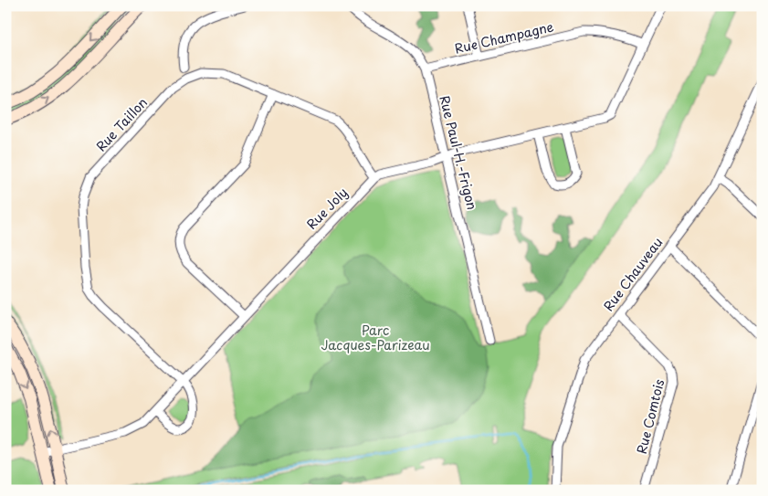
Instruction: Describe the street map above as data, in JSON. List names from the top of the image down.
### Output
{
  "streets": {
    "street": [
      "Rue Champagne",
      "Rue Taillon",
      "Rue Paul-H.-Frigon",
      "Rue Joly",
      "Rue Chauveau",
      "Rue Comtois"
    ]
  },
  "crossings": [
    ["Rue Champagne", "Rue Paul-H.-Frigon"],
    ["Rue Taillon", "Rue Joly"],
    ["Rue Chauveau", "Rue Comtois"]
  ],
  "parks": ["Parc Jacques-Parizeau"]
}
